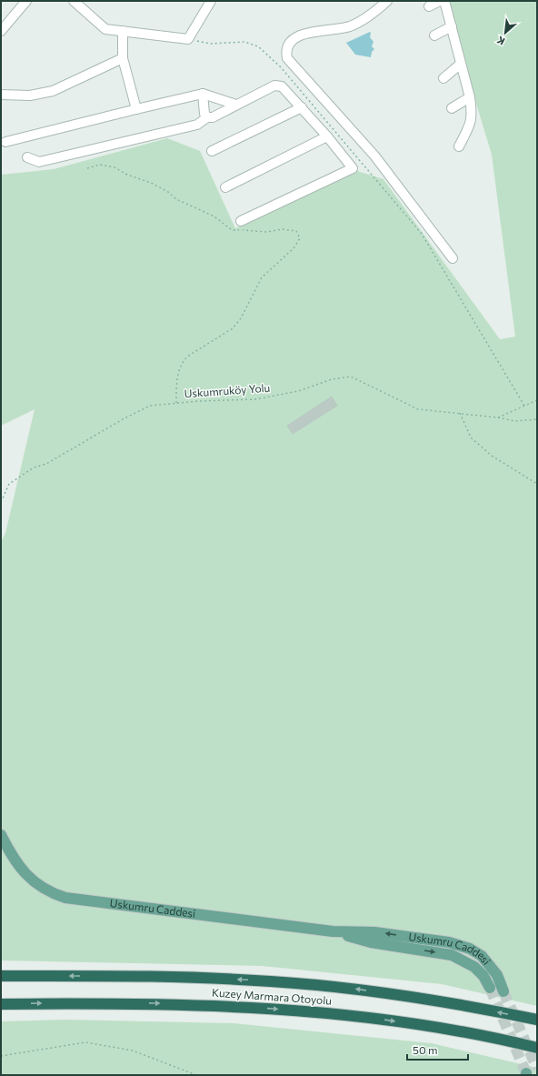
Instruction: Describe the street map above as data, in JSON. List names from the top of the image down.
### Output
{
  "streets": {
    "highway": ["Kuzey Marmara Otoyolu"],
    "main road": ["Uskumru Caddesi"],
    "path": ["Uskumruköy Yolu"]
  },
  "scale_bar": "50 m",
  "north": "bottom left"
}
